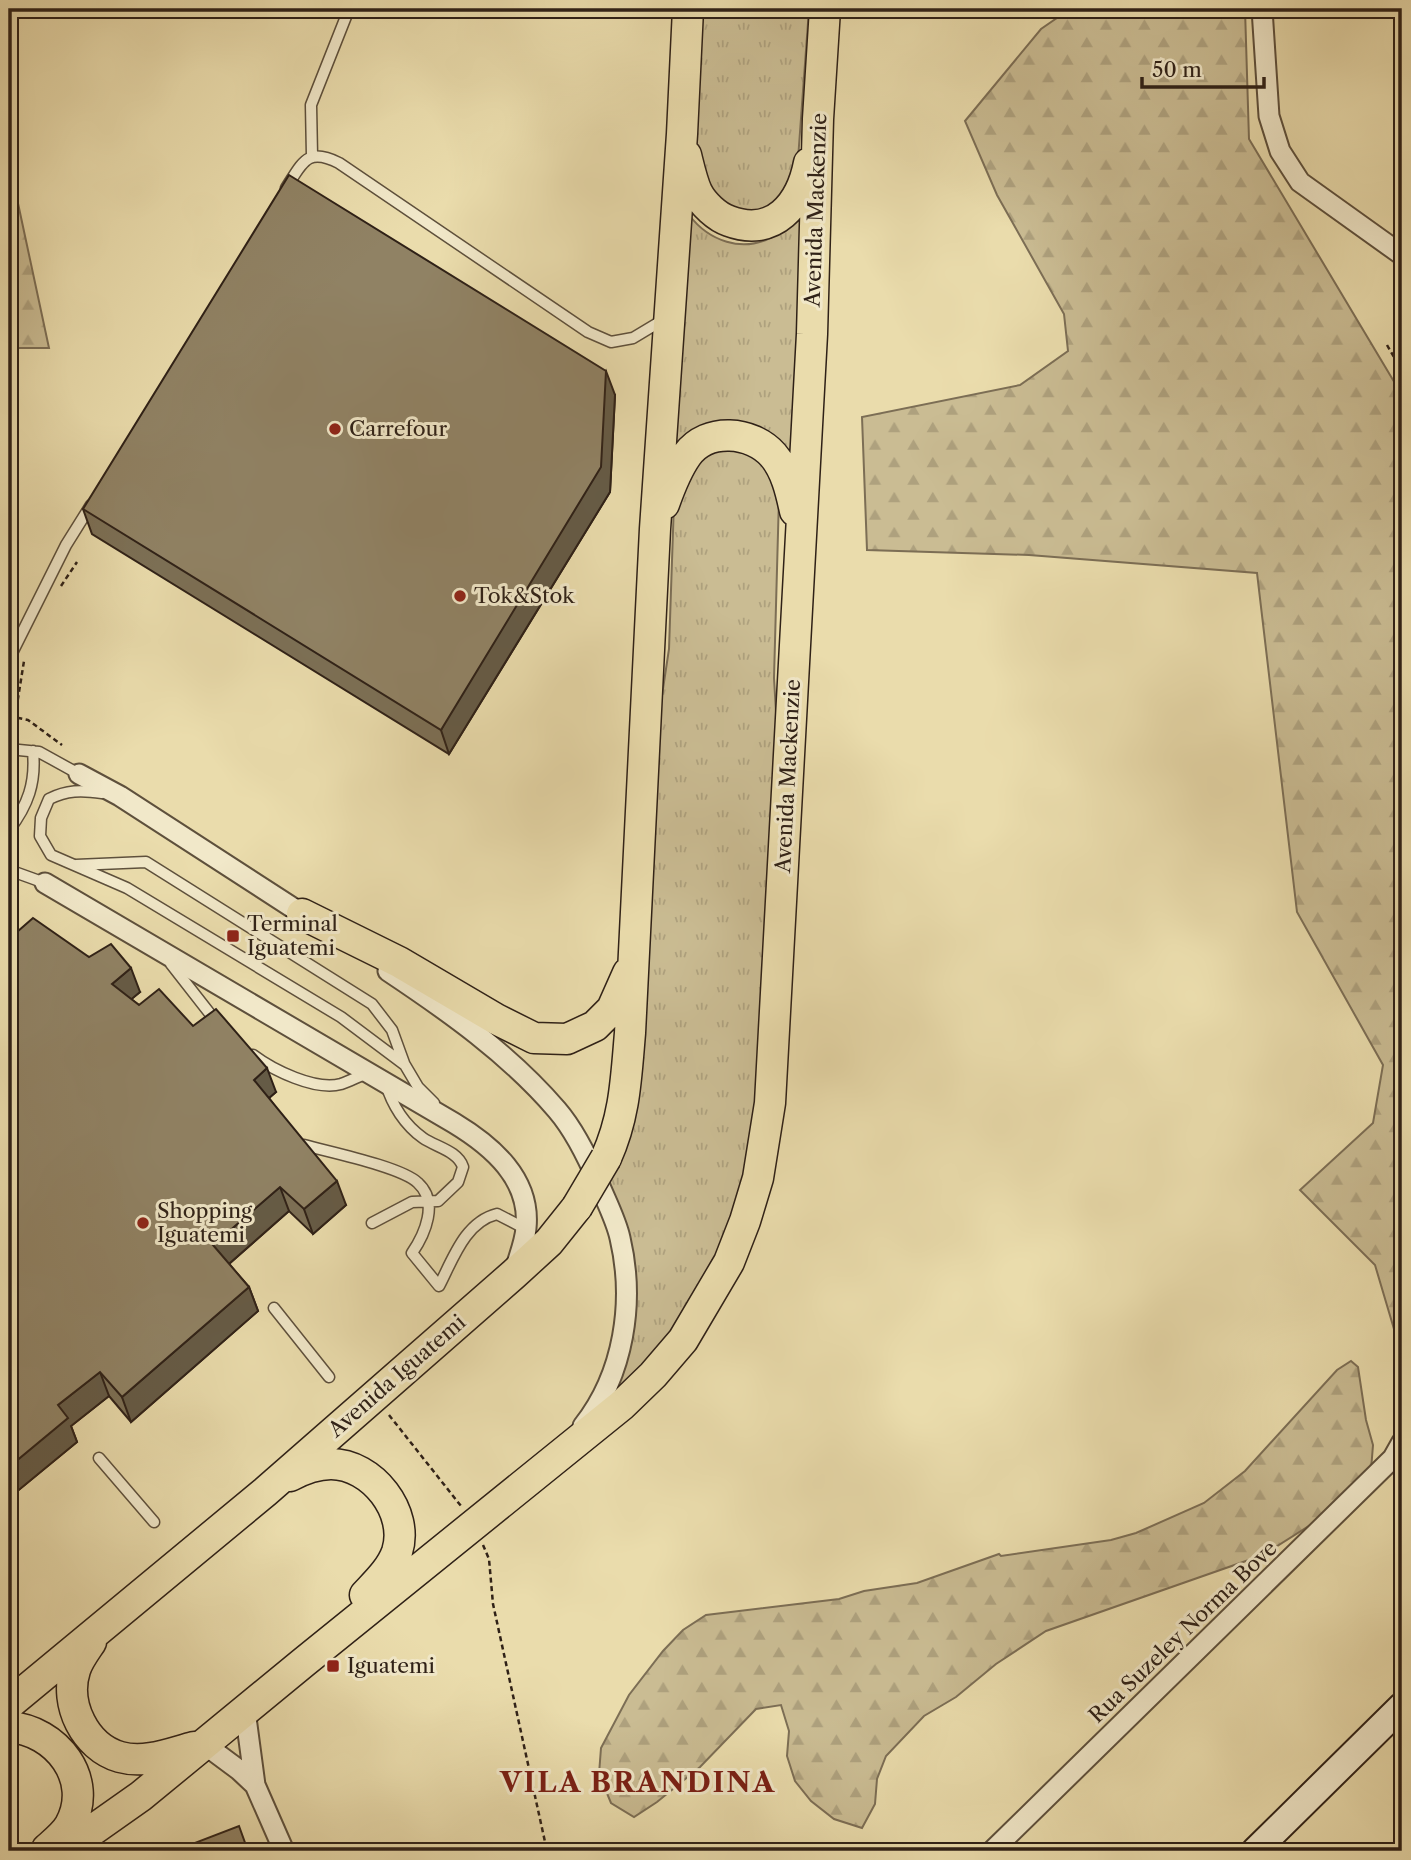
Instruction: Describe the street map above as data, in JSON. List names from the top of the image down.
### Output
{
  "streets": {
    "main road": ["Avenida Mackenzie", "Avenida Iguatemi"],
    "street": ["Rua Suzeley Norma Bove"]
  },
  "districts": ["VILA BRANDINA"],
  "places": {
    "other": ["Carrefour", "Tok&Stok", "Shopping Iguatemi"],
    "transit": ["Terminal Iguatemi", "Iguatemi"]
  },
  "scale_bar": "50 m"
}
